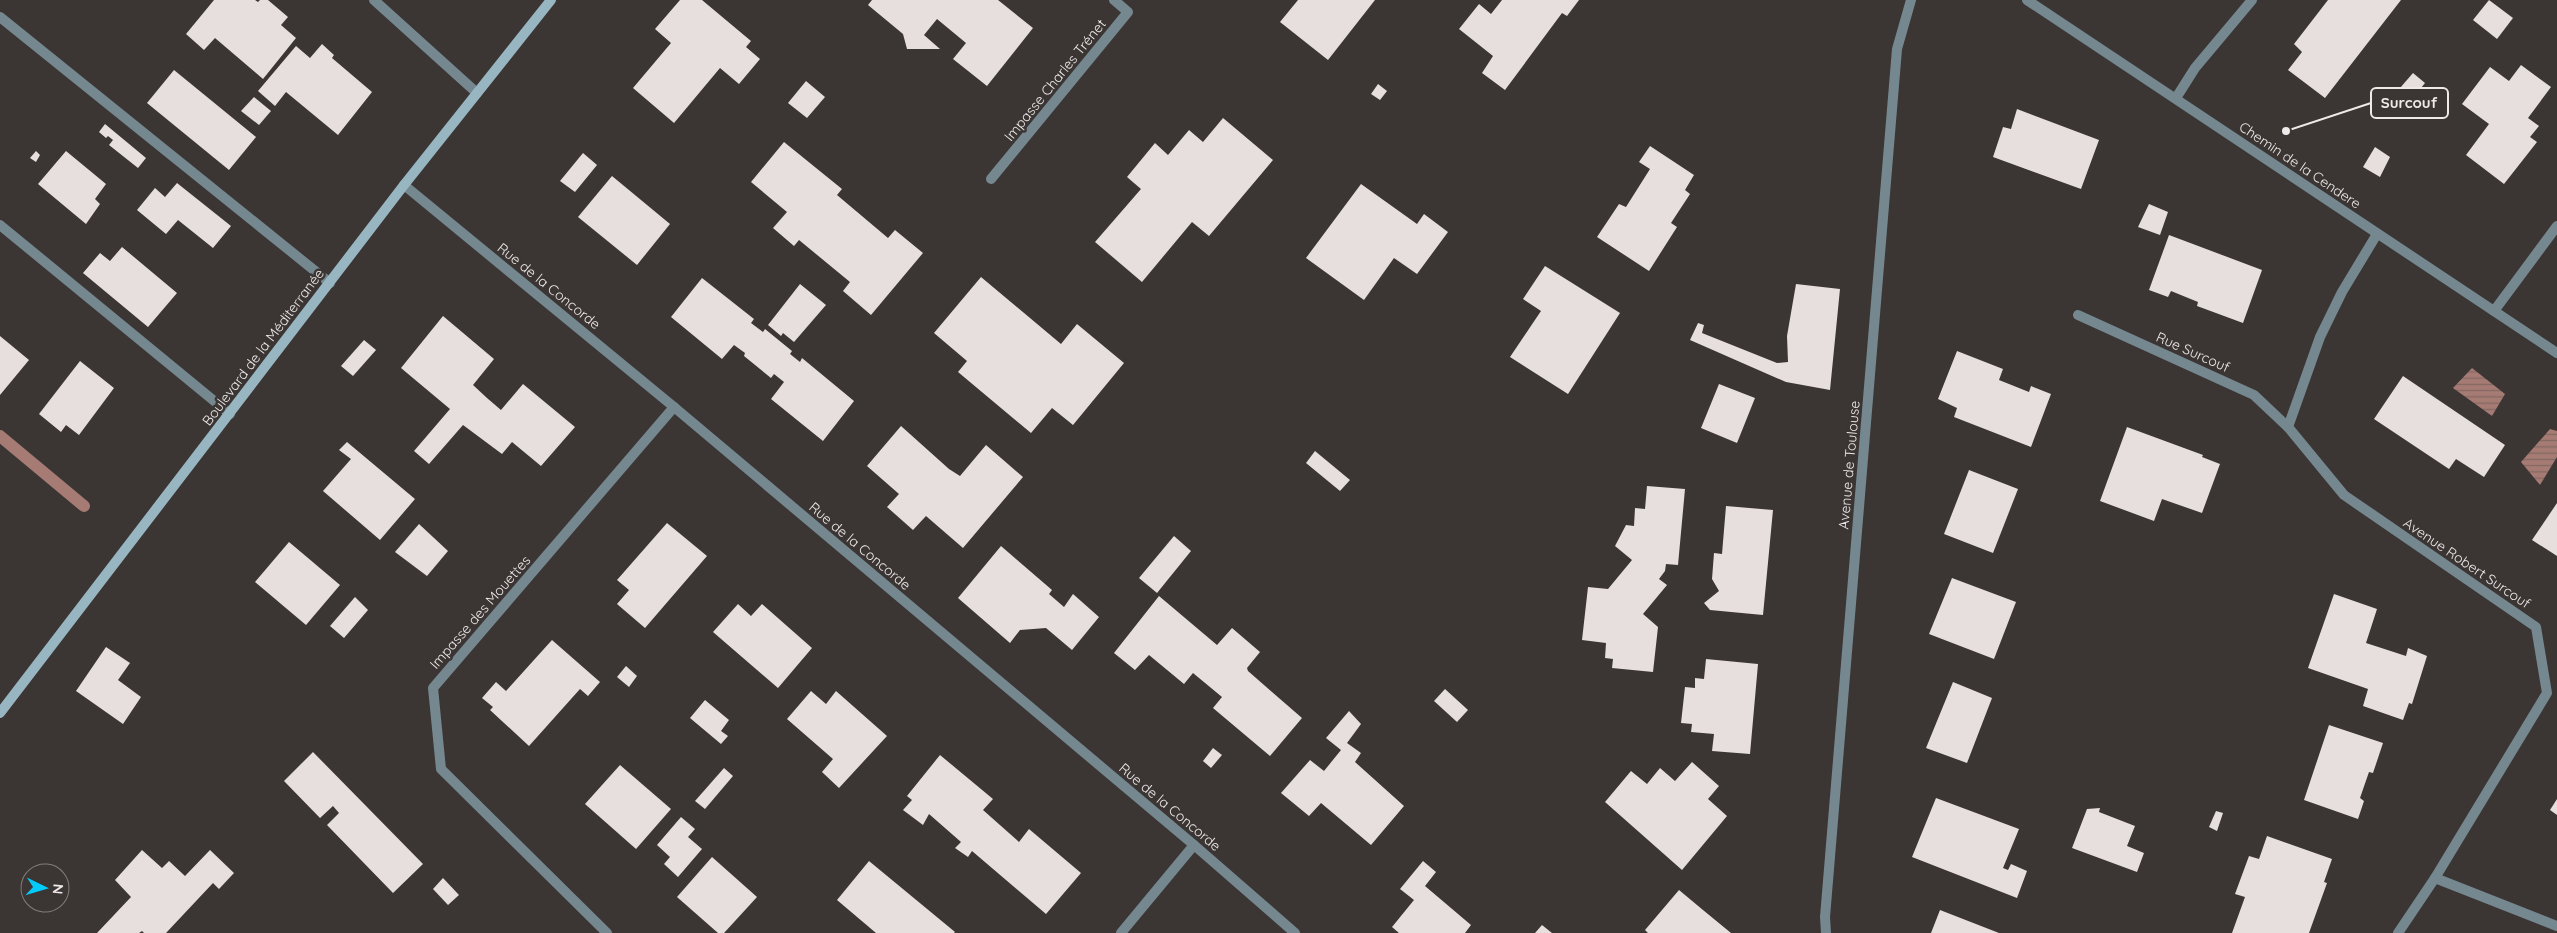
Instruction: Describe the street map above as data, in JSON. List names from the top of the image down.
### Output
{
  "streets": {
    "main road": ["Boulevard de la Méditerranée"],
    "street": [
      "Impasse Charles Trénet",
      "Chemin de la Cendere",
      "Rue de la Concorde",
      "Rue Surcouf",
      "Avenue de Toulouse",
      "Avenue Robert Surcouf",
      "Impasse des Mouettes"
    ]
  },
  "crossings": [
    ["Rue de la Concorde", "Boulevard de la Méditerranée"],
    ["Rue de la Concorde", "Impasse des Mouettes"],
    ["Rue Surcouf", "Avenue Robert Surcouf"]
  ],
  "places": ["Surcouf"],
  "north": "right"
}
